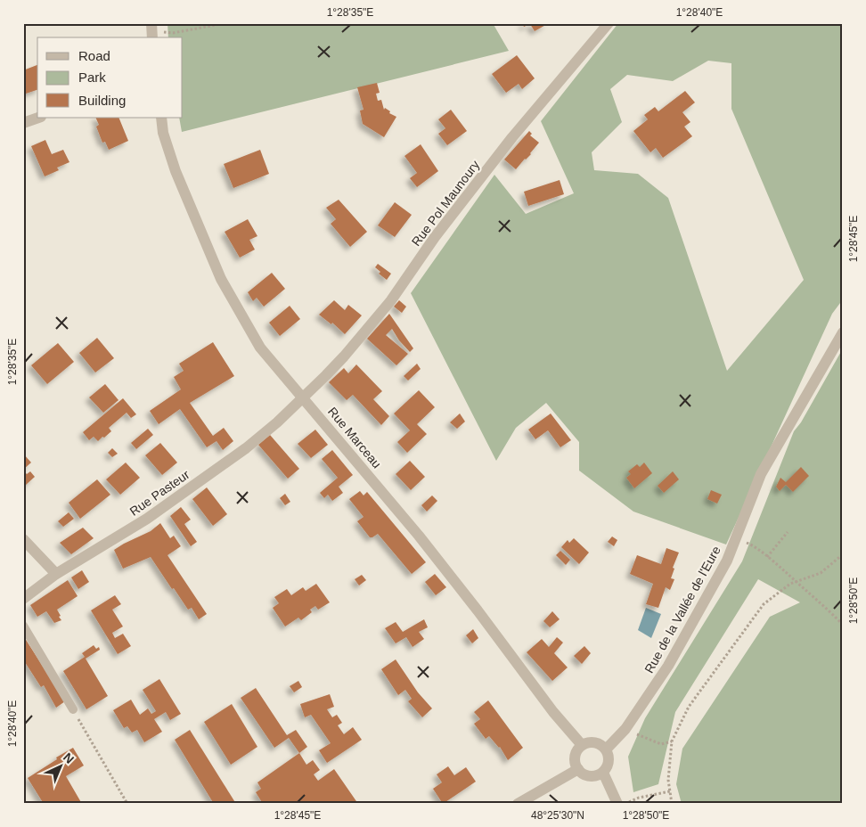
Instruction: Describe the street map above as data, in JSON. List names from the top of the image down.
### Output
{
  "streets": {
    "street": [
      "Rue Pol Maunoury",
      "Rue Marceau",
      "Rue Pasteur",
      "Rue de la Vallée de l'Eure"
    ]
  },
  "crossings": [
    ["Rue Pol Maunoury", "Rue Marceau"],
    ["Rue Pol Maunoury", "Rue Pasteur"],
    ["Rue Marceau", "Rue Pasteur"],
    ["Rue Marceau", "Rue de la Vallée de l'Eure"]
  ],
  "legend": ["Road", "Park", "Building"],
  "north": "top right",
  "coordinates": [
    "1°28'35\"E",
    "1°28'40\"E",
    "1°28'45\"E",
    "1°28'50\"E",
    "48°25'30\"N"
  ]
}
